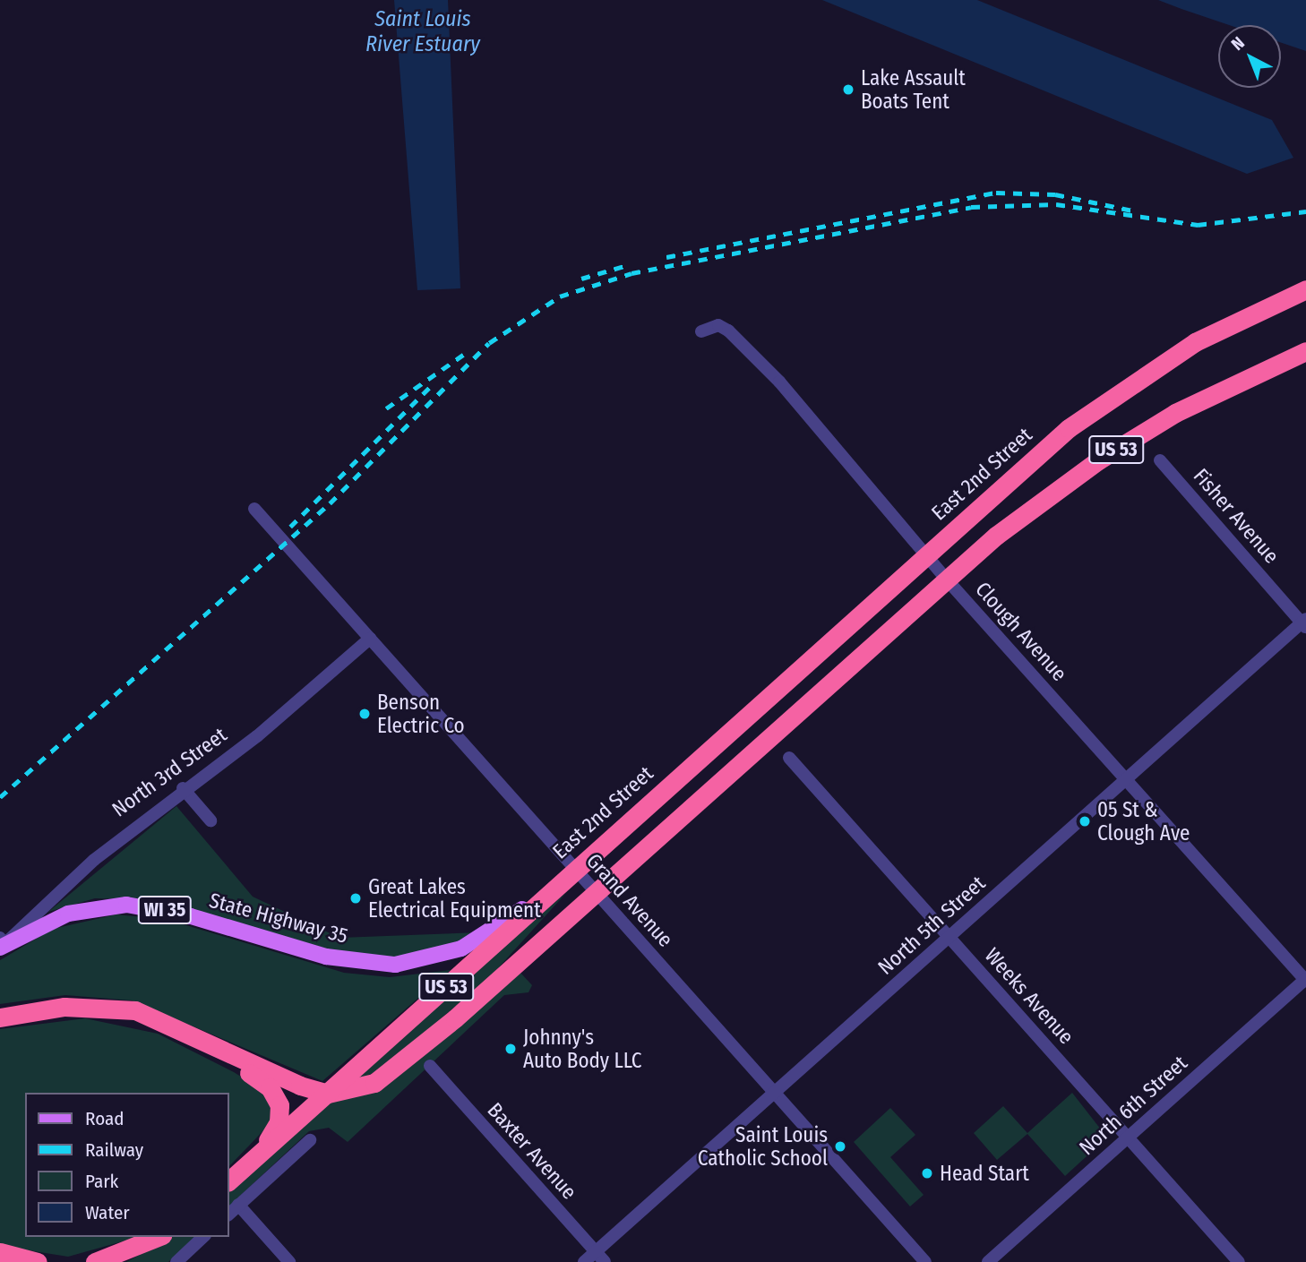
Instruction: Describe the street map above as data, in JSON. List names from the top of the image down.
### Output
{
  "streets": {
    "highway": ["US 53", "East 2nd Street"],
    "main road": ["WI 35", "State Highway 35"],
    "street": [
      "Fisher Avenue",
      "Clough Avenue",
      "North 3rd Street",
      "Grand Avenue",
      "North 5th Street",
      "Weeks Avenue",
      "North 6th Street",
      "Baxter Avenue"
    ]
  },
  "crossings": [
    ["US 53", "East 2nd Street"],
    ["US 53", "Clough Avenue"],
    ["US 53", "Grand Avenue"],
    ["East 2nd Street", "Clough Avenue"],
    ["East 2nd Street", "Grand Avenue"],
    ["East 2nd Street", "State Highway 35"],
    ["Fisher Avenue", "North 5th Street"],
    ["Clough Avenue", "North 5th Street"],
    ["Clough Avenue", "North 6th Street"],
    ["North 3rd Street", "Grand Avenue"],
    ["North 3rd Street", "State Highway 35"],
    ["Grand Avenue", "State Highway 35"],
    ["Grand Avenue", "North 5th Street"],
    ["North 5th Street", "Weeks Avenue"],
    ["North 5th Street", "Baxter Avenue"],
    ["Weeks Avenue", "North 6th Street"]
  ],
  "water": ["Saint Louis River Estuary"],
  "places": [
    "Lake Assault Boats Tent",
    "Benson Electric Co",
    "05 St & Clough Ave",
    "Great Lakes Electrical Equipment",
    "Johnny's Auto Body LLC",
    "Saint Louis Catholic School",
    "Head Start"
  ],
  "legend": [
    "Road",
    "Railway",
    "Park",
    "Water"
  ],
  "north": "top left"
}
